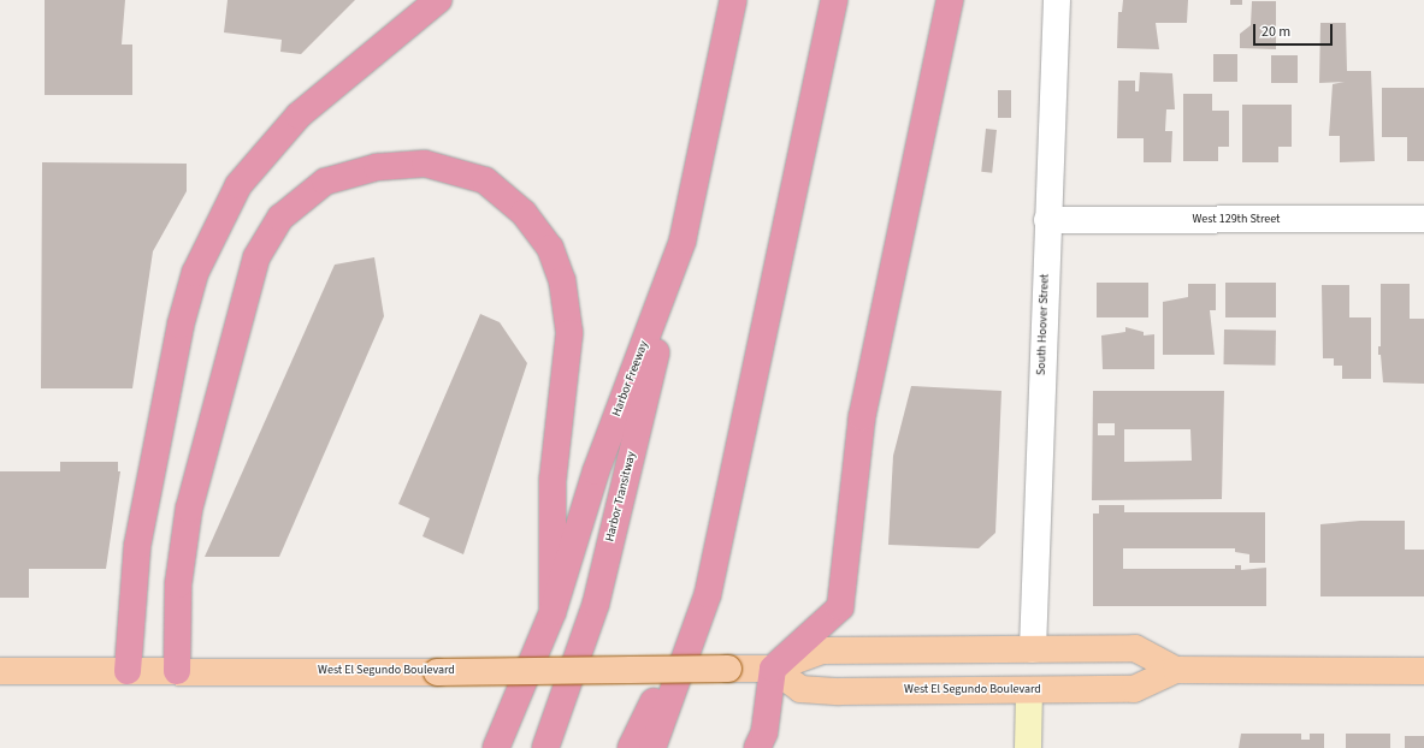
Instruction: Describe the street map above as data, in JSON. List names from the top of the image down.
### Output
{
  "streets": {
    "highway": ["Harbor Freeway", "Harbor Transitway"],
    "main road": ["West El Segundo Boulevard"],
    "street": ["West 129th Street", "South Hoover Street"]
  },
  "crossings": [
    ["West 129th Street", "South Hoover Street"],
    ["South Hoover Street", "West El Segundo Boulevard"],
    ["Harbor Freeway", "Harbor Transitway"]
  ],
  "scale_bar": "20 m"
}
